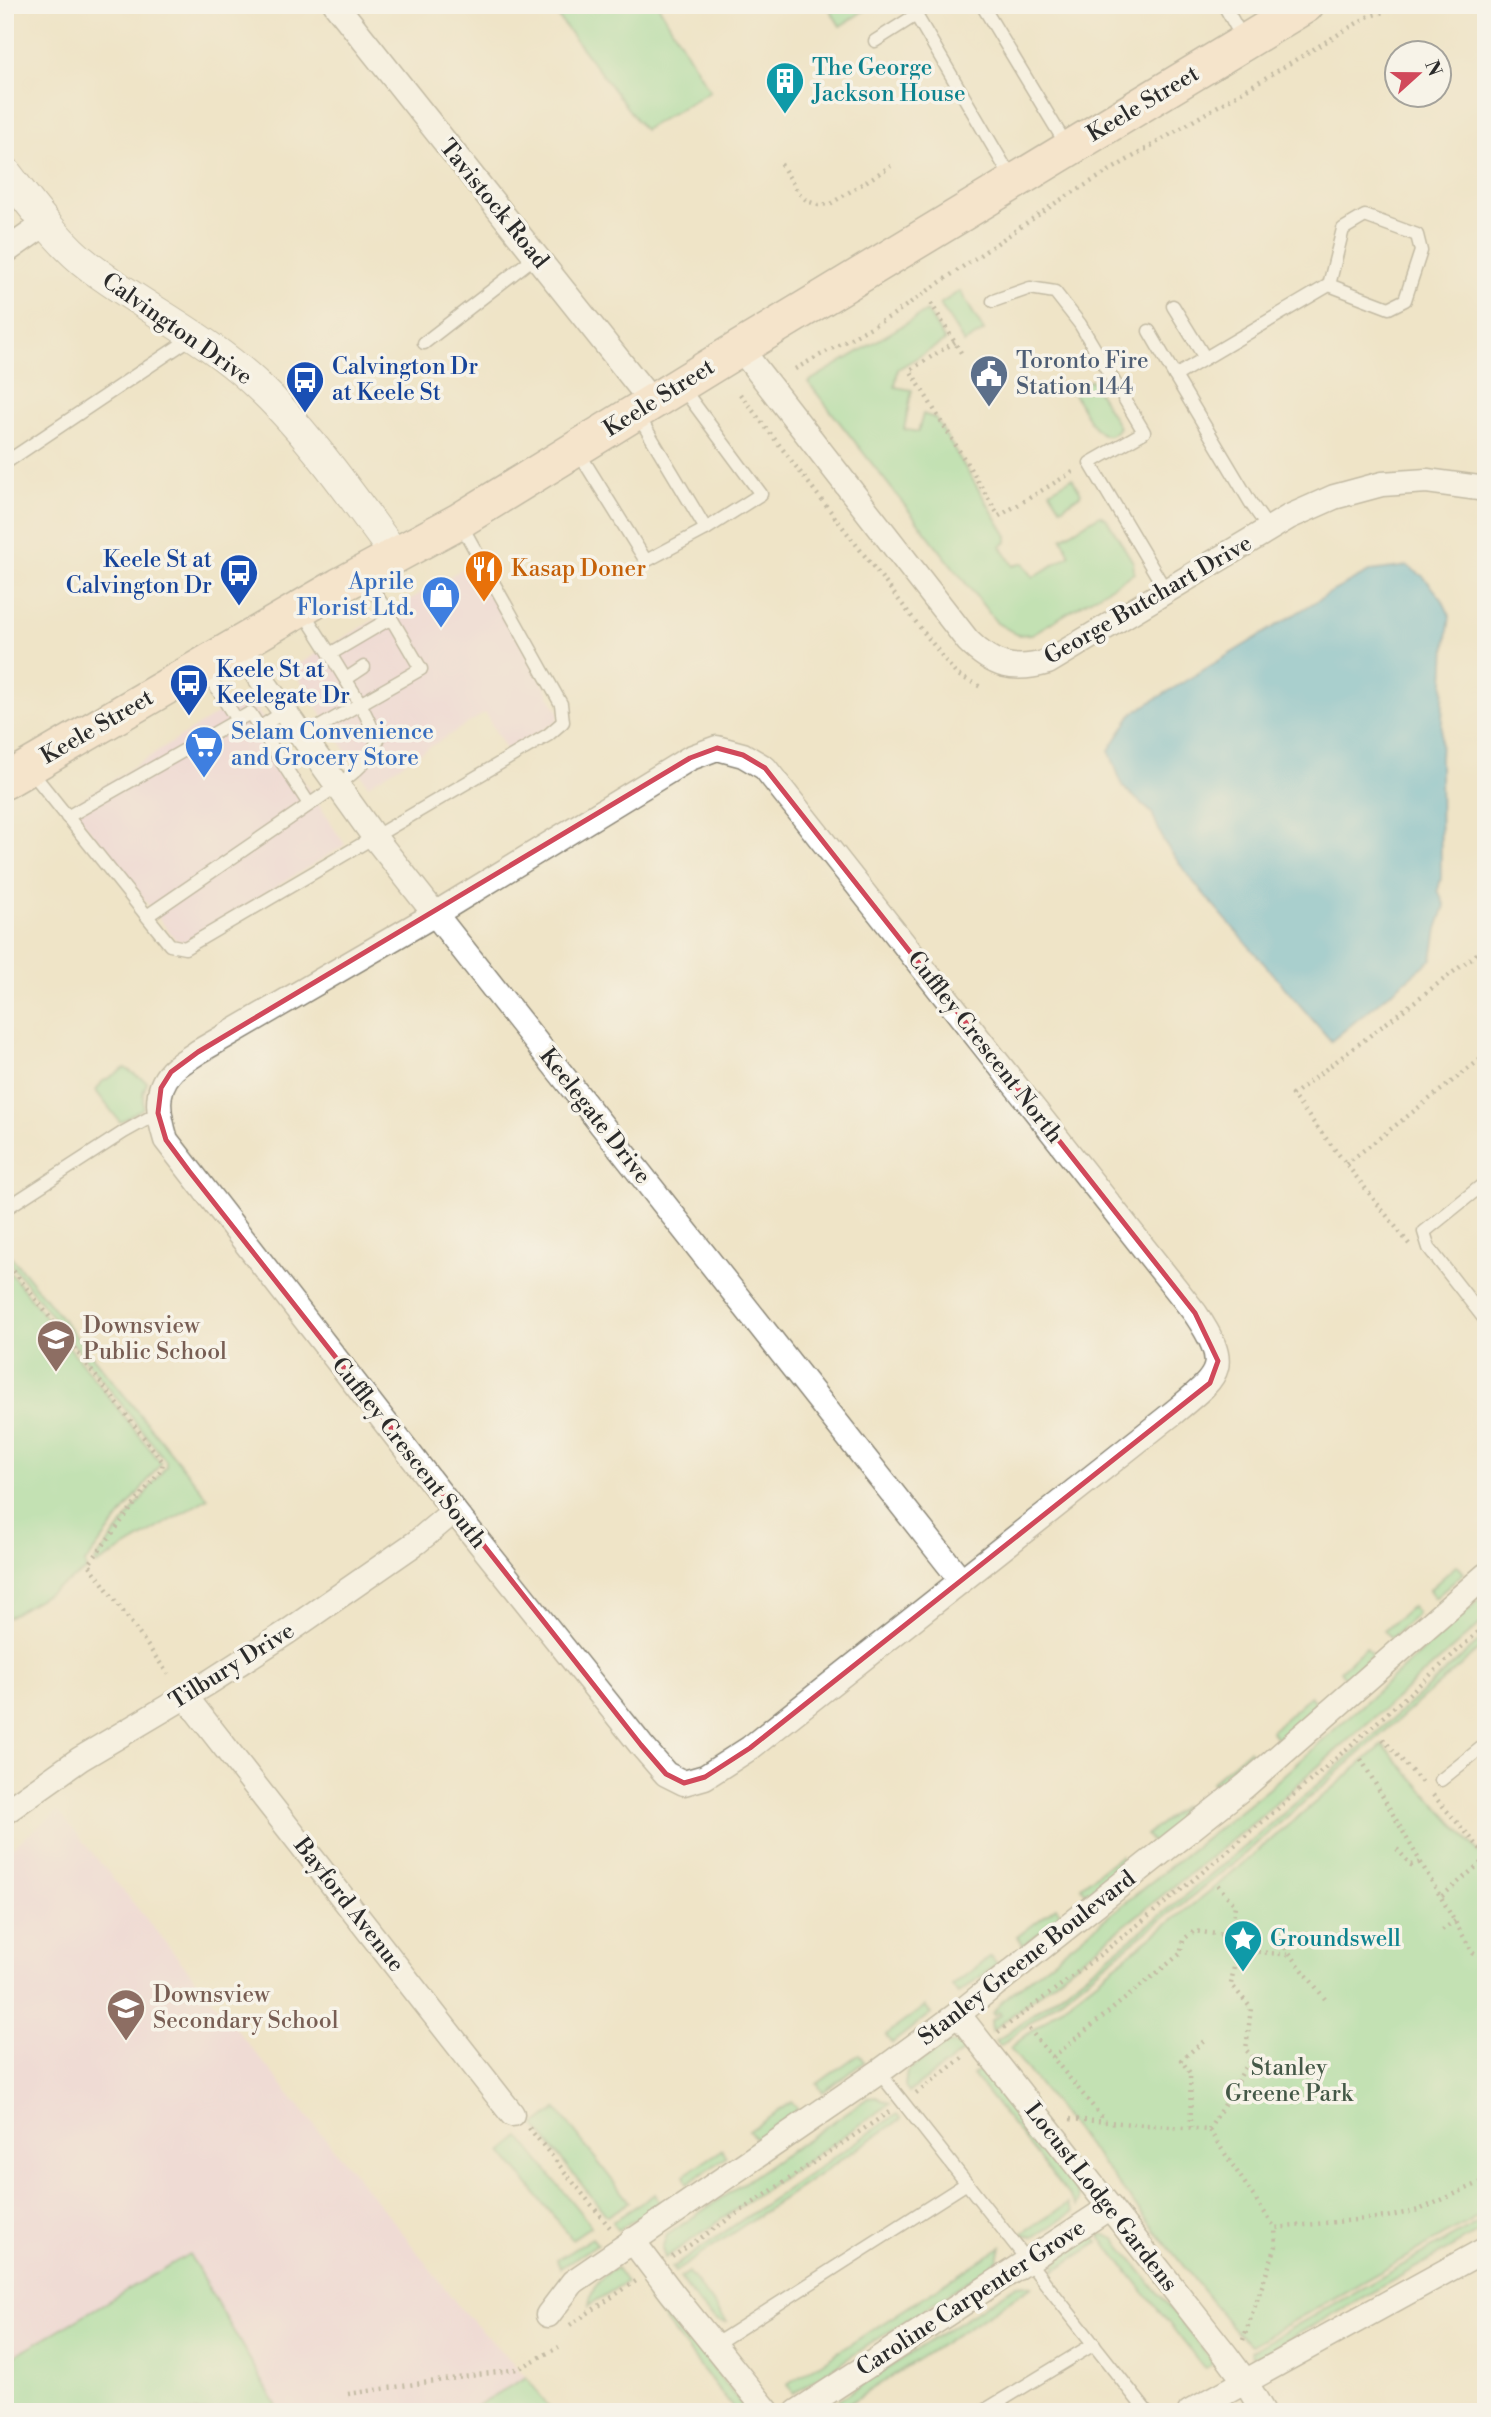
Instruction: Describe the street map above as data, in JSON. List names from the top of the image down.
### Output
{
  "streets": {
    "main road": ["Keele Street"],
    "street": [
      "Tavistock Road",
      "Calvington Drive",
      "George Butchart Drive",
      "Cuffley Crescent North",
      "Keelegate Drive",
      "Cuffley Crescent South",
      "Tilbury Drive",
      "Bayford Avenue",
      "Stanley Greene Boulevard",
      "Locust Lodge Gardens",
      "Caroline Carpenter Grove"
    ]
  },
  "crossings": [
    ["Keele Street", "Tavistock Road"],
    ["Keele Street", "Calvington Drive"],
    ["Keele Street", "George Butchart Drive"],
    ["Keele Street", "Keelegate Drive"],
    ["Cuffley Crescent North", "Keelegate Drive"],
    ["Cuffley Crescent North", "Cuffley Crescent South"],
    ["Keelegate Drive", "Cuffley Crescent South"],
    ["Cuffley Crescent South", "Tilbury Drive"],
    ["Tilbury Drive", "Bayford Avenue"],
    ["Stanley Greene Boulevard", "Locust Lodge Gardens"],
    ["Locust Lodge Gardens", "Caroline Carpenter Grove"]
  ],
  "parks": ["Stanley Greene Park"],
  "places": {
    "building": ["The George Jackson House"],
    "public building": ["Toronto Fire Station 144"],
    "bus stop": ["Calvington Dr at Keele St", "Keele St at Calvington Dr", "Keele St at Keelegate Dr"],
    "restaurant": ["Kasap Doner"],
    "shop": ["Aprile Florist Ltd."],
    "supermarket": ["Selam Convenience and Grocery Store"],
    "school or university": ["Downsview Public School", "Downsview Secondary School"],
    "place": ["Groundswell"]
  },
  "north": "right"
}
